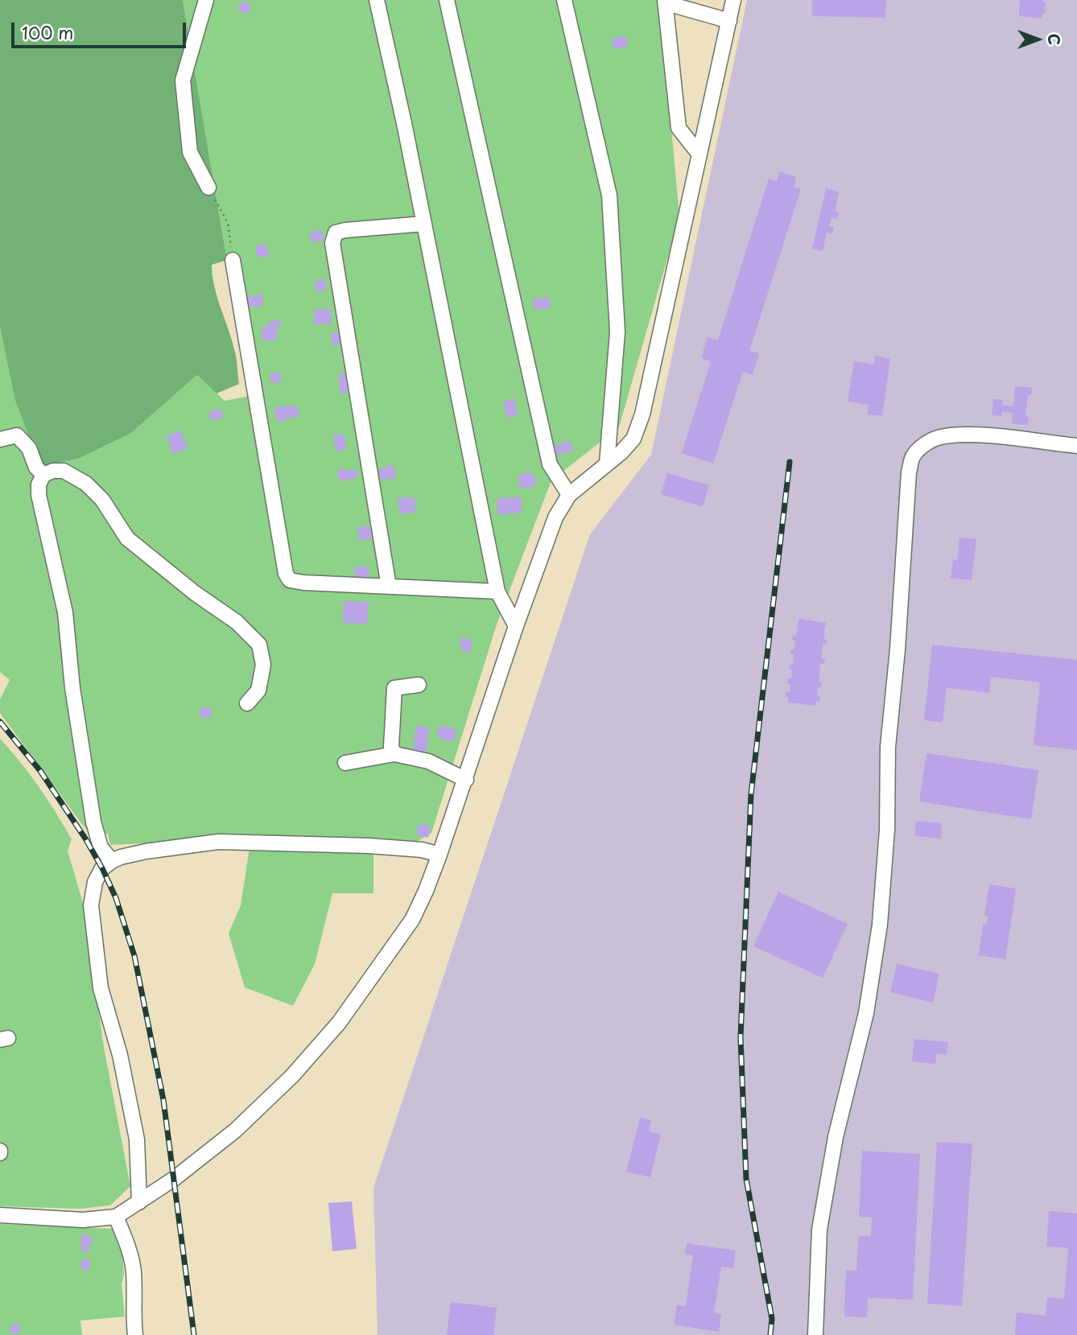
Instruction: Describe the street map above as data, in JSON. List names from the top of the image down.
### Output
{
  "scale_bar": "100 m",
  "north": "right"
}
